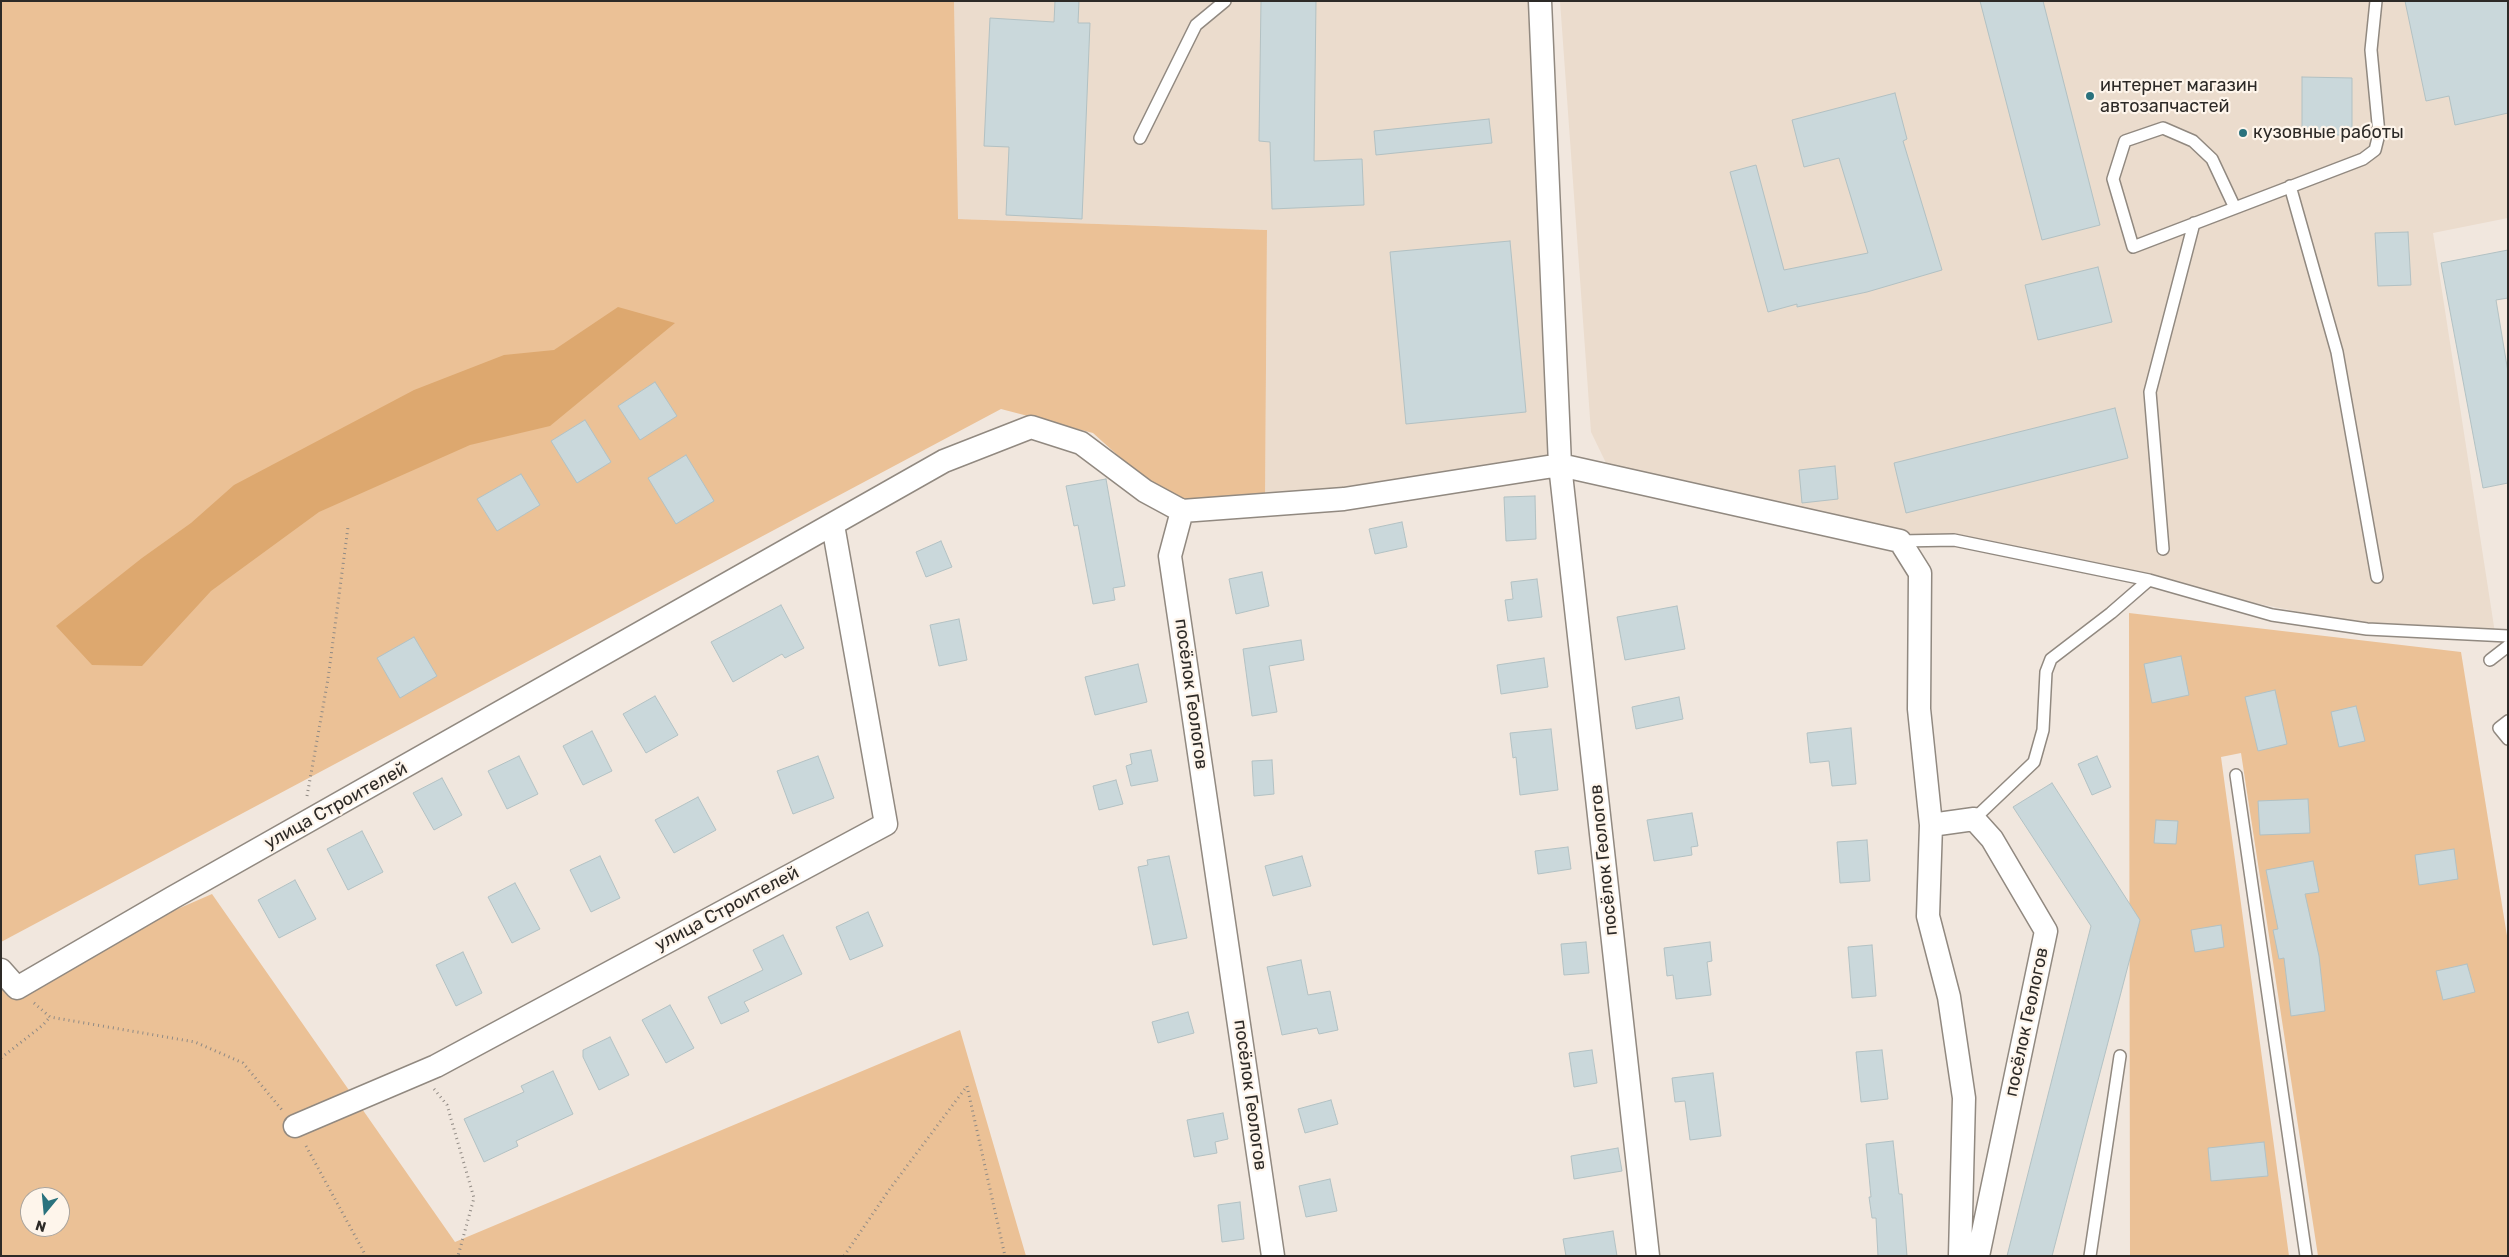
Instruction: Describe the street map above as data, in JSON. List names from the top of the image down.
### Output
{
  "streets": {
    "street": ["посёлок Геологов", "улица Строителей"]
  },
  "crossings": [
    ["посёлок Геологов", "улица Строителей"]
  ],
  "places": ["интернет магазин автозапчастей", "кузовные работы"],
  "north": "bottom"
}
